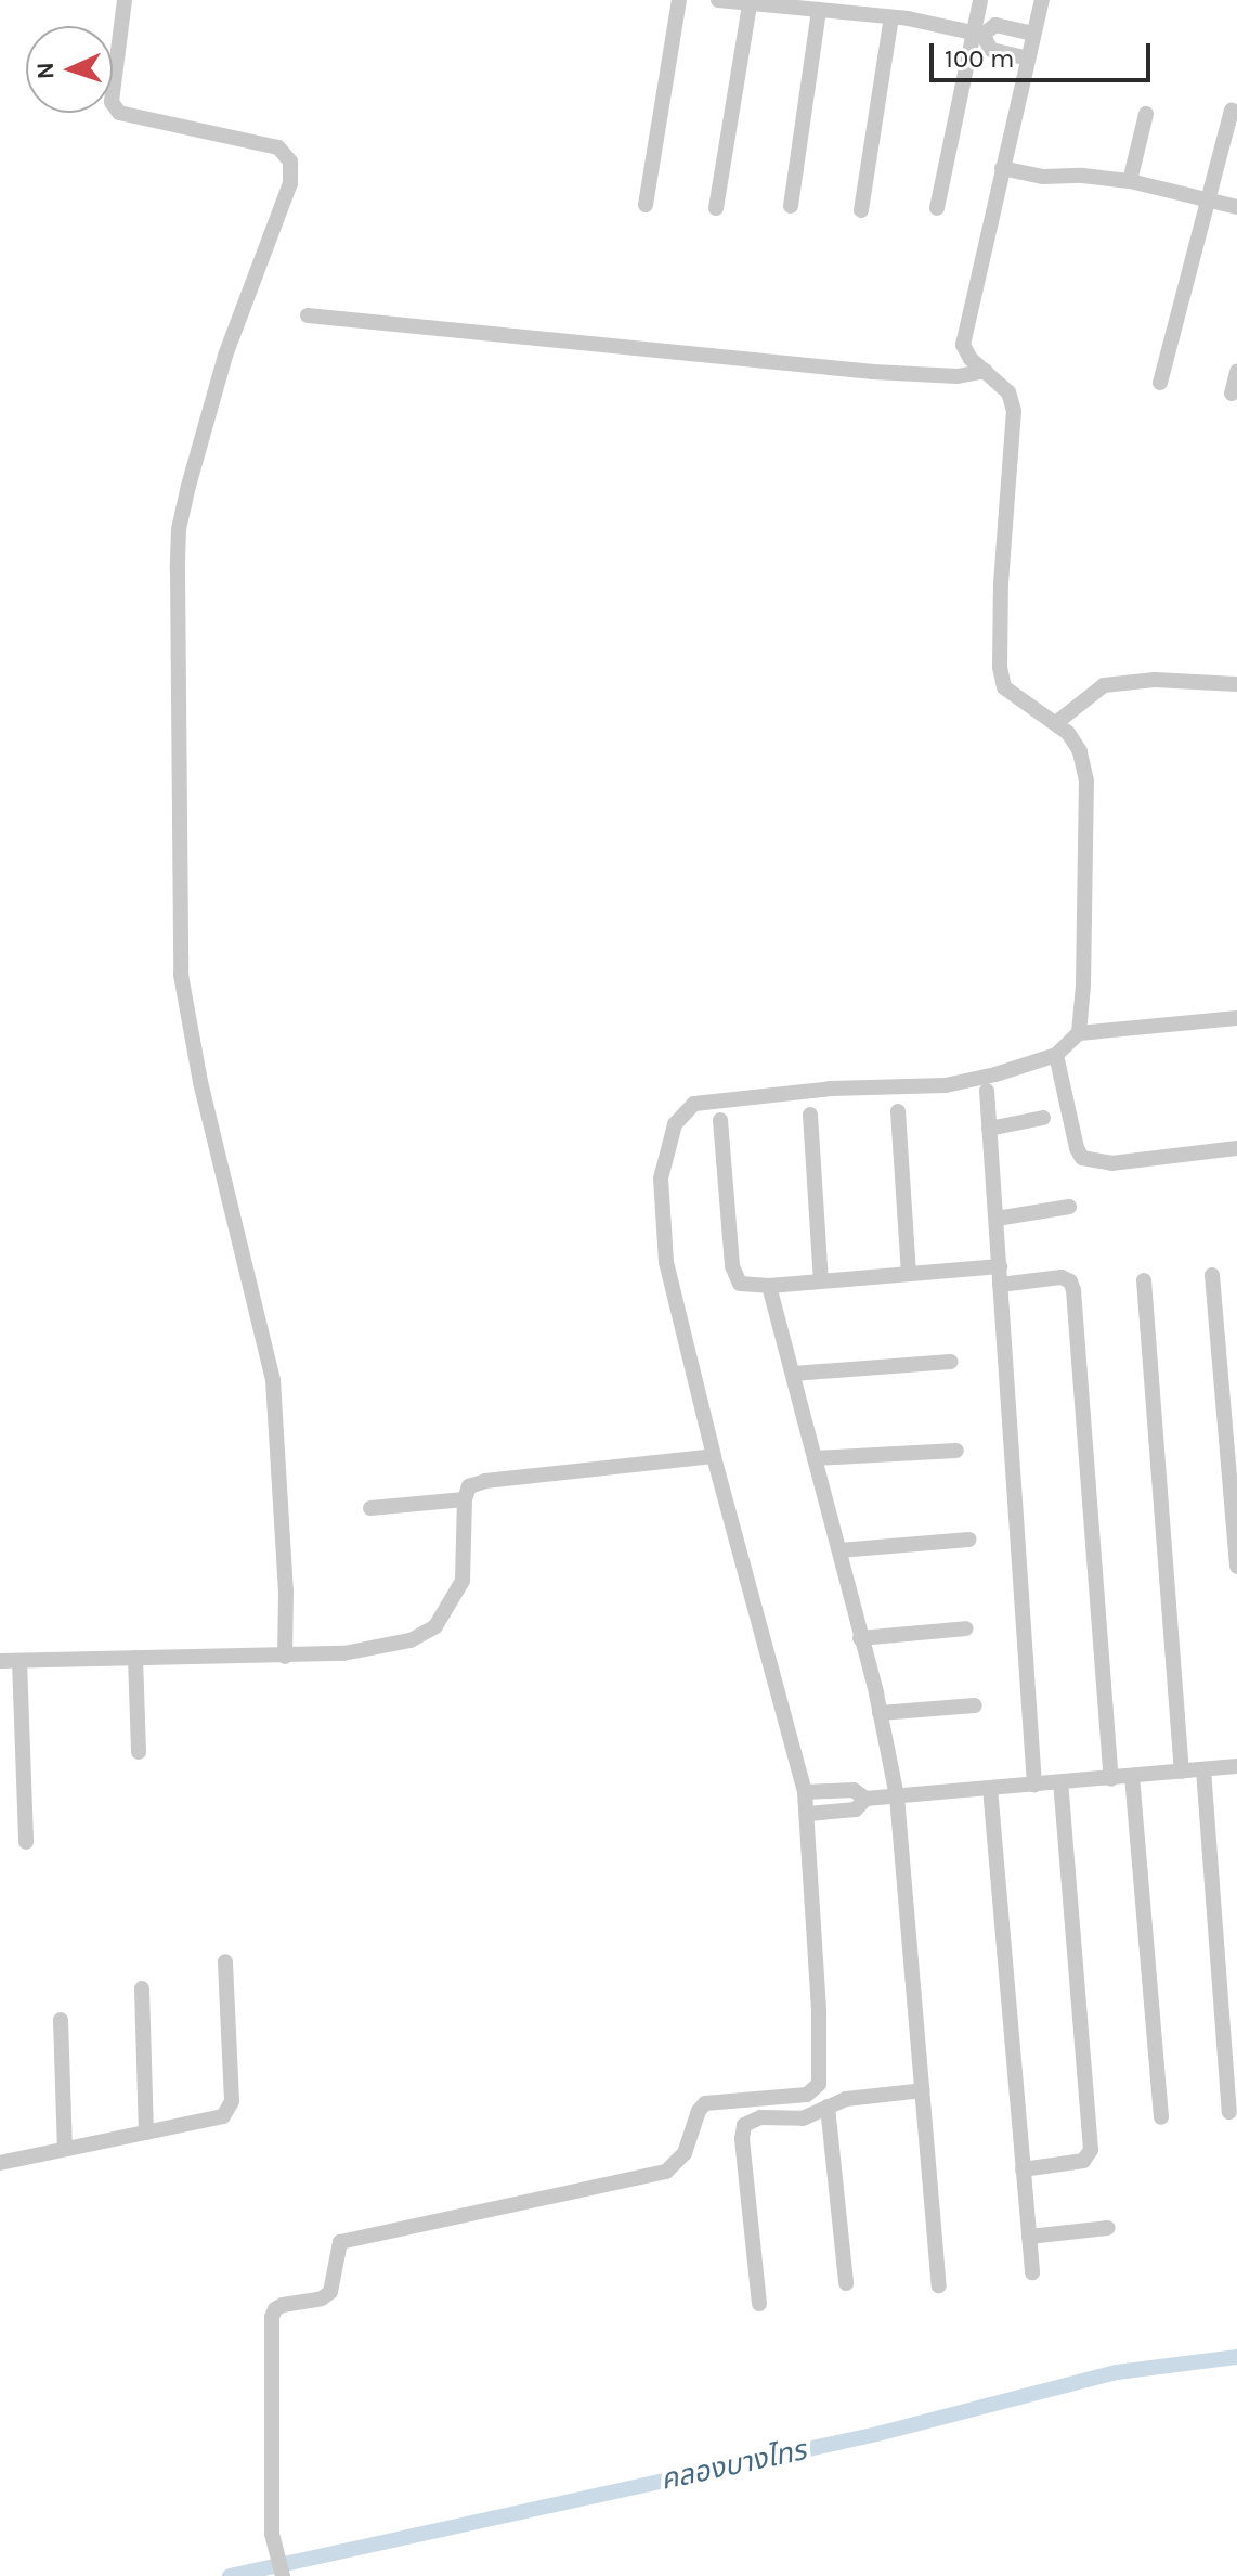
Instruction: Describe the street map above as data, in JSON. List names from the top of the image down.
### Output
{
  "water": ["คลองบางไทร"],
  "scale_bar": "100 m",
  "north": "left"
}
